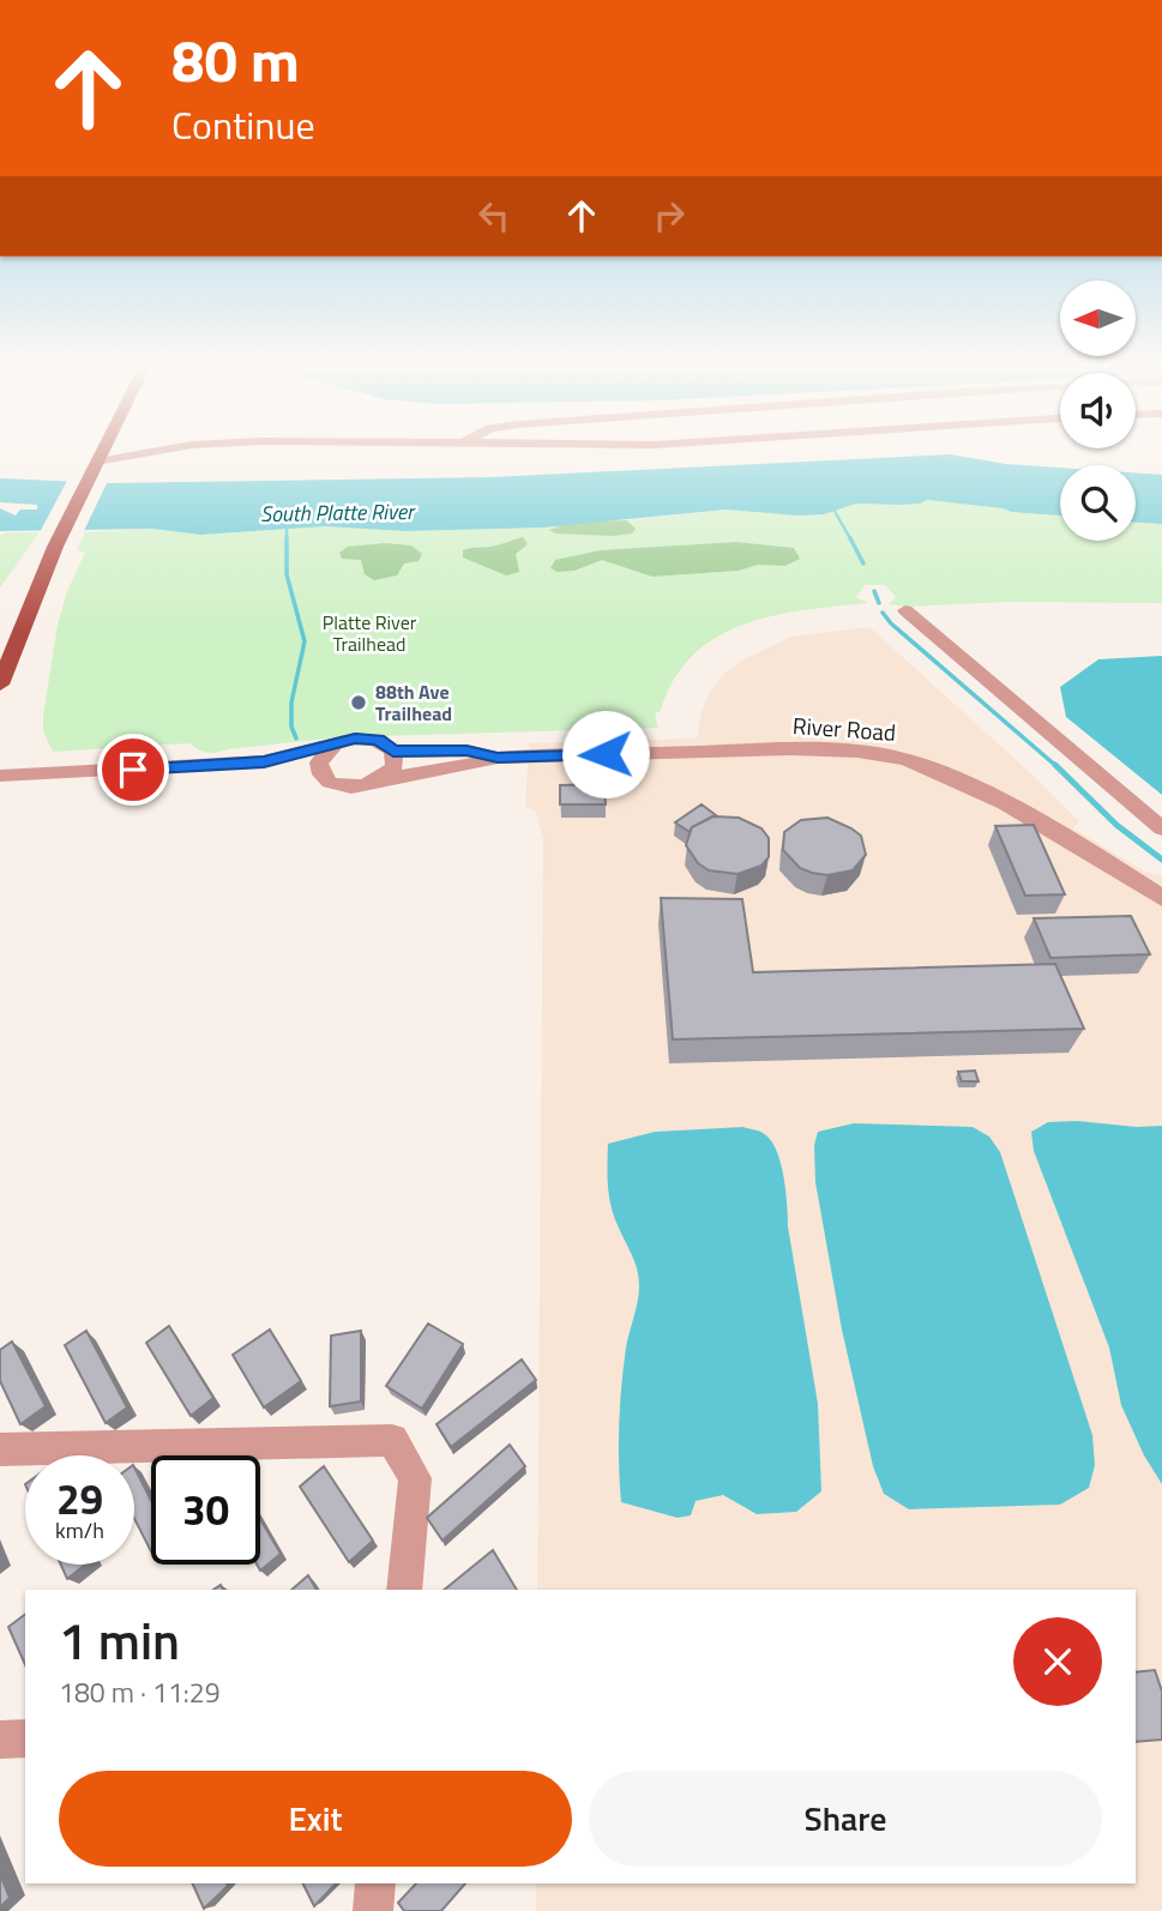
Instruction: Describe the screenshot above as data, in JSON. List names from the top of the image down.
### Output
{
  "streets": {
    "street": ["River Road"]
  },
  "water": ["South Platte River"],
  "parks": ["Platte River Trailhead"],
  "places": ["88th Ave Trailhead"],
  "north": "left",
  "page": {
    "turn": ["80 m", "Continue"],
    "speed": "29 km/h",
    "limit": "30",
    "heading": ["1 min", "180 m · 11:29"],
    "buttons": ["Exit", "Share"]
  }
}
